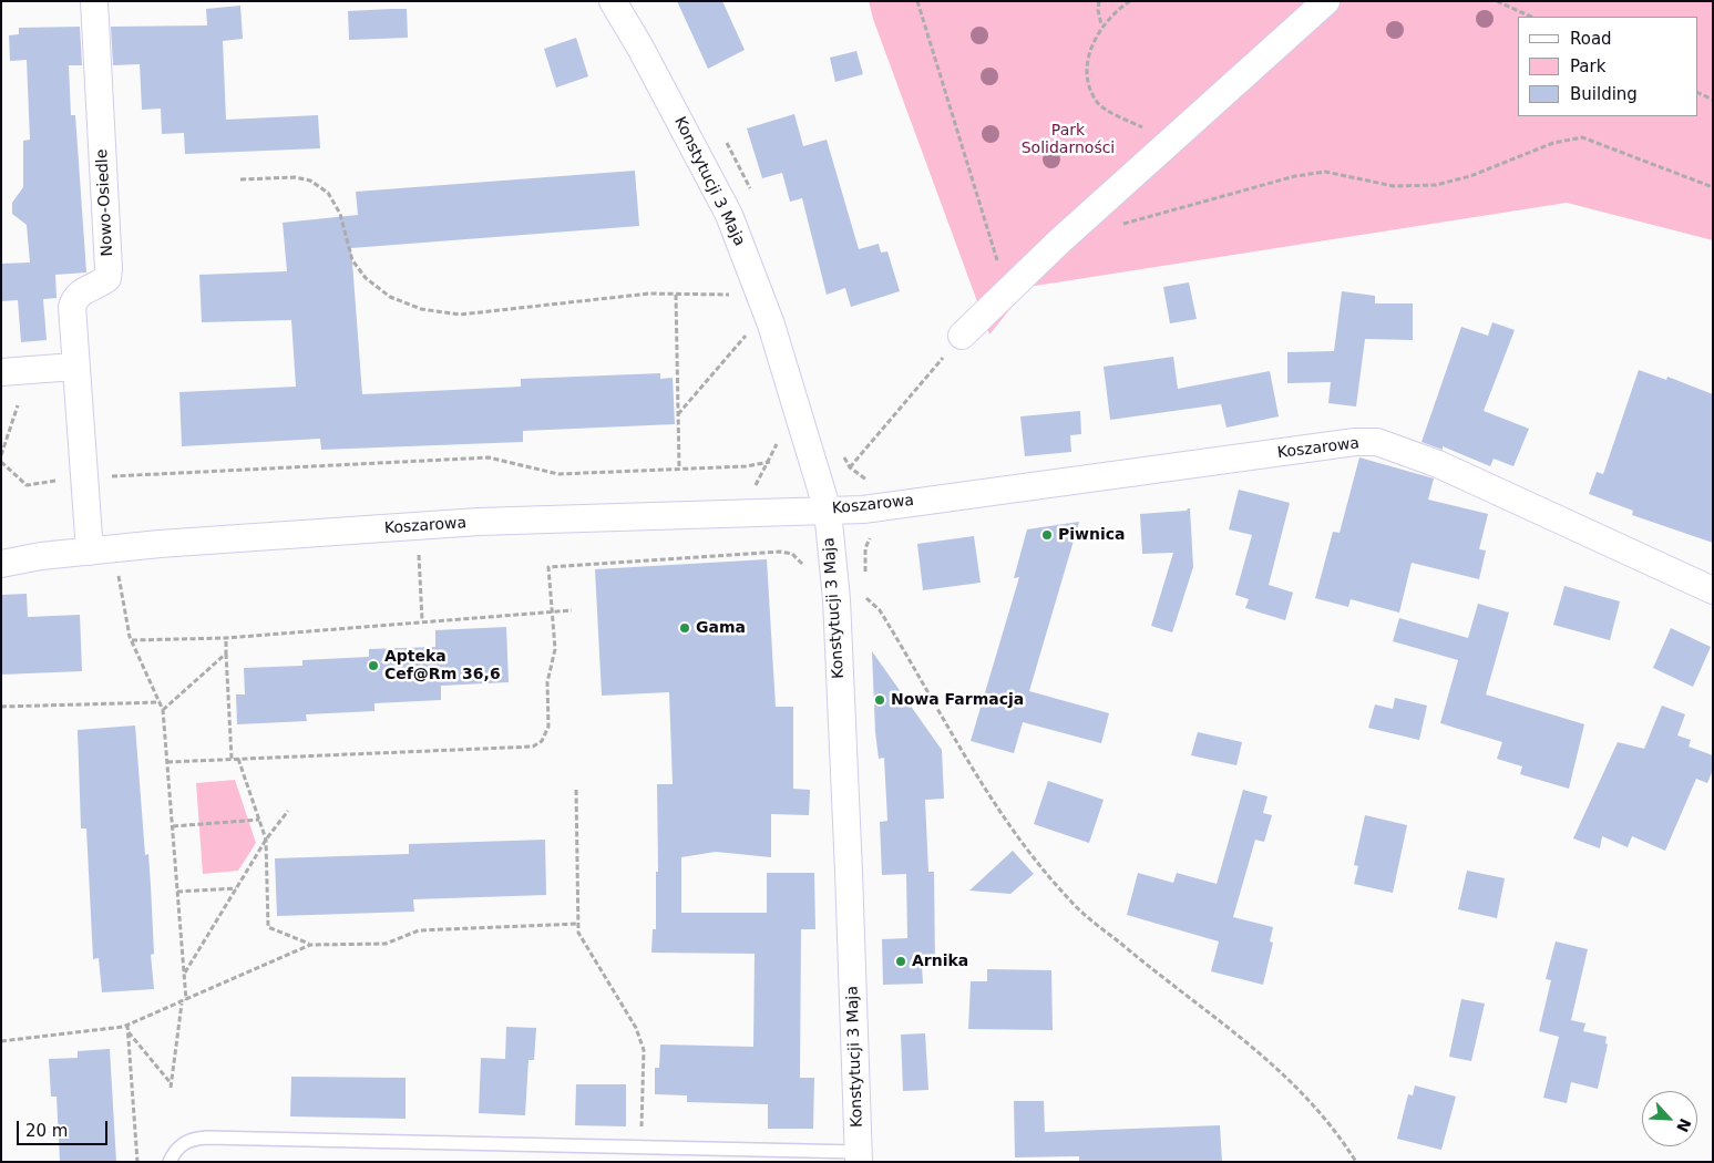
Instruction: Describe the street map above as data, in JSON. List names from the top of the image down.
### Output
{
  "streets": {
    "street": ["Konstytucji 3 Maja", "Nowo-Osiedle", "Koszarowa"]
  },
  "crossings": [
    ["Konstytucji 3 Maja", "Koszarowa"],
    ["Nowo-Osiedle", "Koszarowa"]
  ],
  "parks": ["Park Solidarności"],
  "places": [
    "Piwnica",
    "Gama",
    "Apteka Cef@Rm 36,6",
    "Nowa Farmacja",
    "Arnika"
  ],
  "legend": ["Road", "Park", "Building"],
  "scale_bar": "20 m",
  "north": "bottom right"
}
